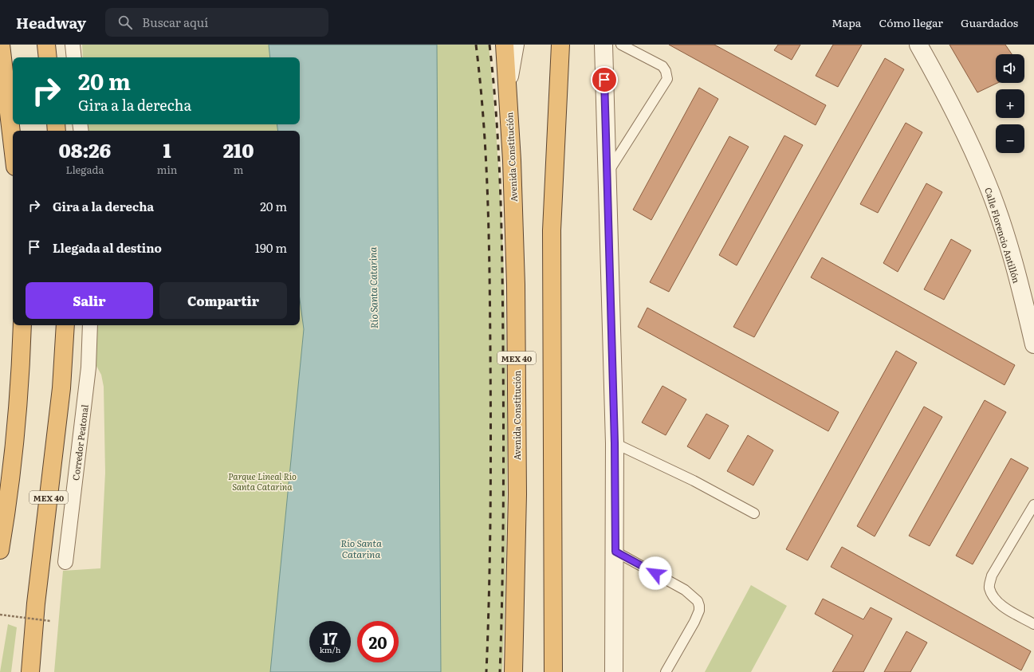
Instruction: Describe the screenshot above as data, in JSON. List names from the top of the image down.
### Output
{
  "streets": {
    "highway": ["Avenida Constitución", "MEX 40"],
    "street": ["Calle Florencio Antillón", "Corredor Peatonal"]
  },
  "water": ["Río Santa Catarina"],
  "parks": ["Parque Lineal Río Santa Catarina"],
  "page": {
    "header": "Headway",
    "search": "Buscar aquí",
    "nav": ["Mapa", "Cómo llegar", "Guardados"],
    "map_buttons": ["+", "−"],
    "turn": ["20 m", "Gira a la derecha"],
    "eta": [
      "08:26",
      "Llegada",
      "1",
      "min",
      "210",
      "m"
    ],
    "list": [
      {
        "name": "Gira a la derecha",
        "value": "20 m"
      },
      {
        "name": "Llegada al destino",
        "value": "190 m"
      }
    ],
    "buttons": ["Salir", "Compartir"],
    "speed": "17 km/h",
    "limit": "20"
  }
}
